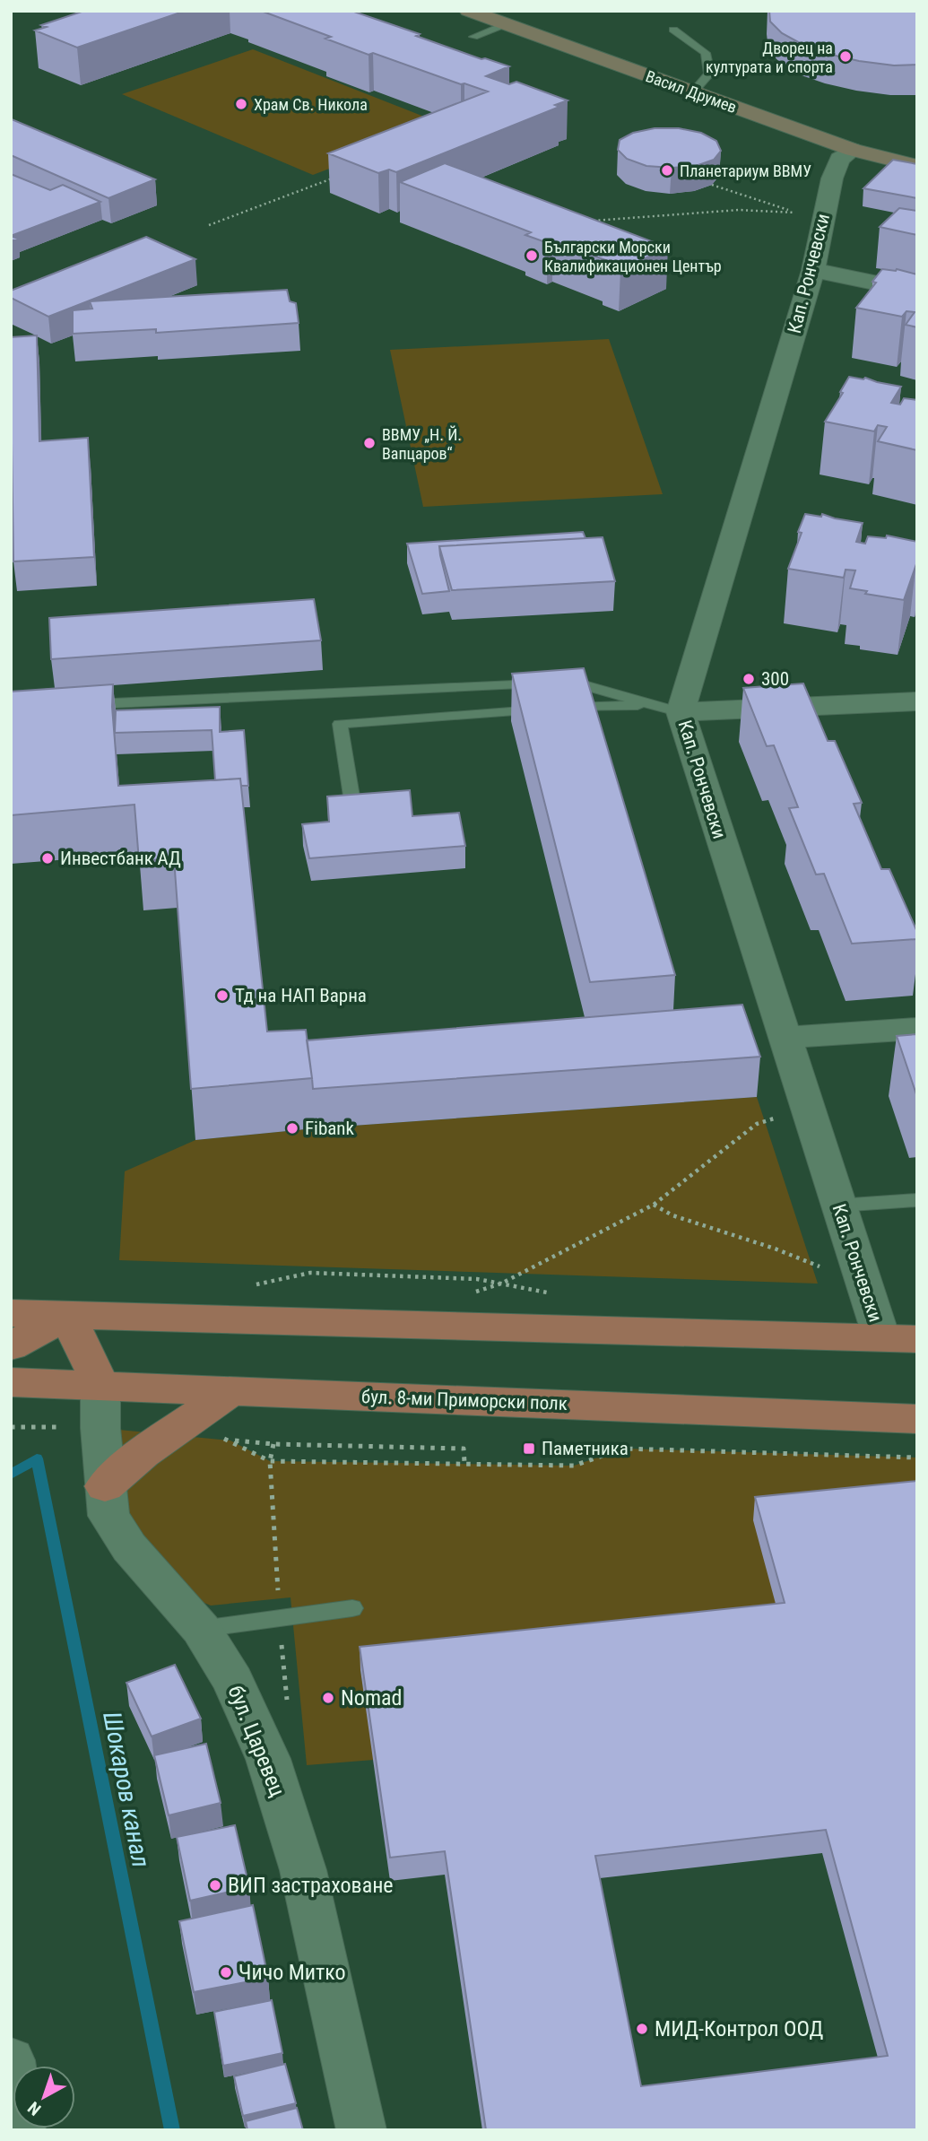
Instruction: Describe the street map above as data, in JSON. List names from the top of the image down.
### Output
{
  "streets": {
    "main road": ["бул. 8-ми Приморски полк"],
    "street": ["Васил Друмев", "Кап. Рончевски", "бул. Царевец"]
  },
  "crossings": [
    ["Васил Друмев", "Кап. Рончевски"],
    ["бул. 8-ми Приморски полк", "бул. Царевец"]
  ],
  "water": ["Шокаров канал"],
  "places": {
    "other": [
      "Дворец на културата и спорта",
      "Храм Св. Никола",
      "Планетариум ВВМУ",
      "Български Морски Квалификационен Център",
      "ВВМУ „Н. Й. Вапцаров“",
      "300",
      "Инвестбанк АД",
      "Тд на НАП Варна",
      "Fibank",
      "Nomad",
      "ВИП застраховане",
      "Чичо Митко",
      "МИД-Контрол ООД"
    ],
    "transit": ["Паметника"]
  },
  "north": "bottom left"
}
